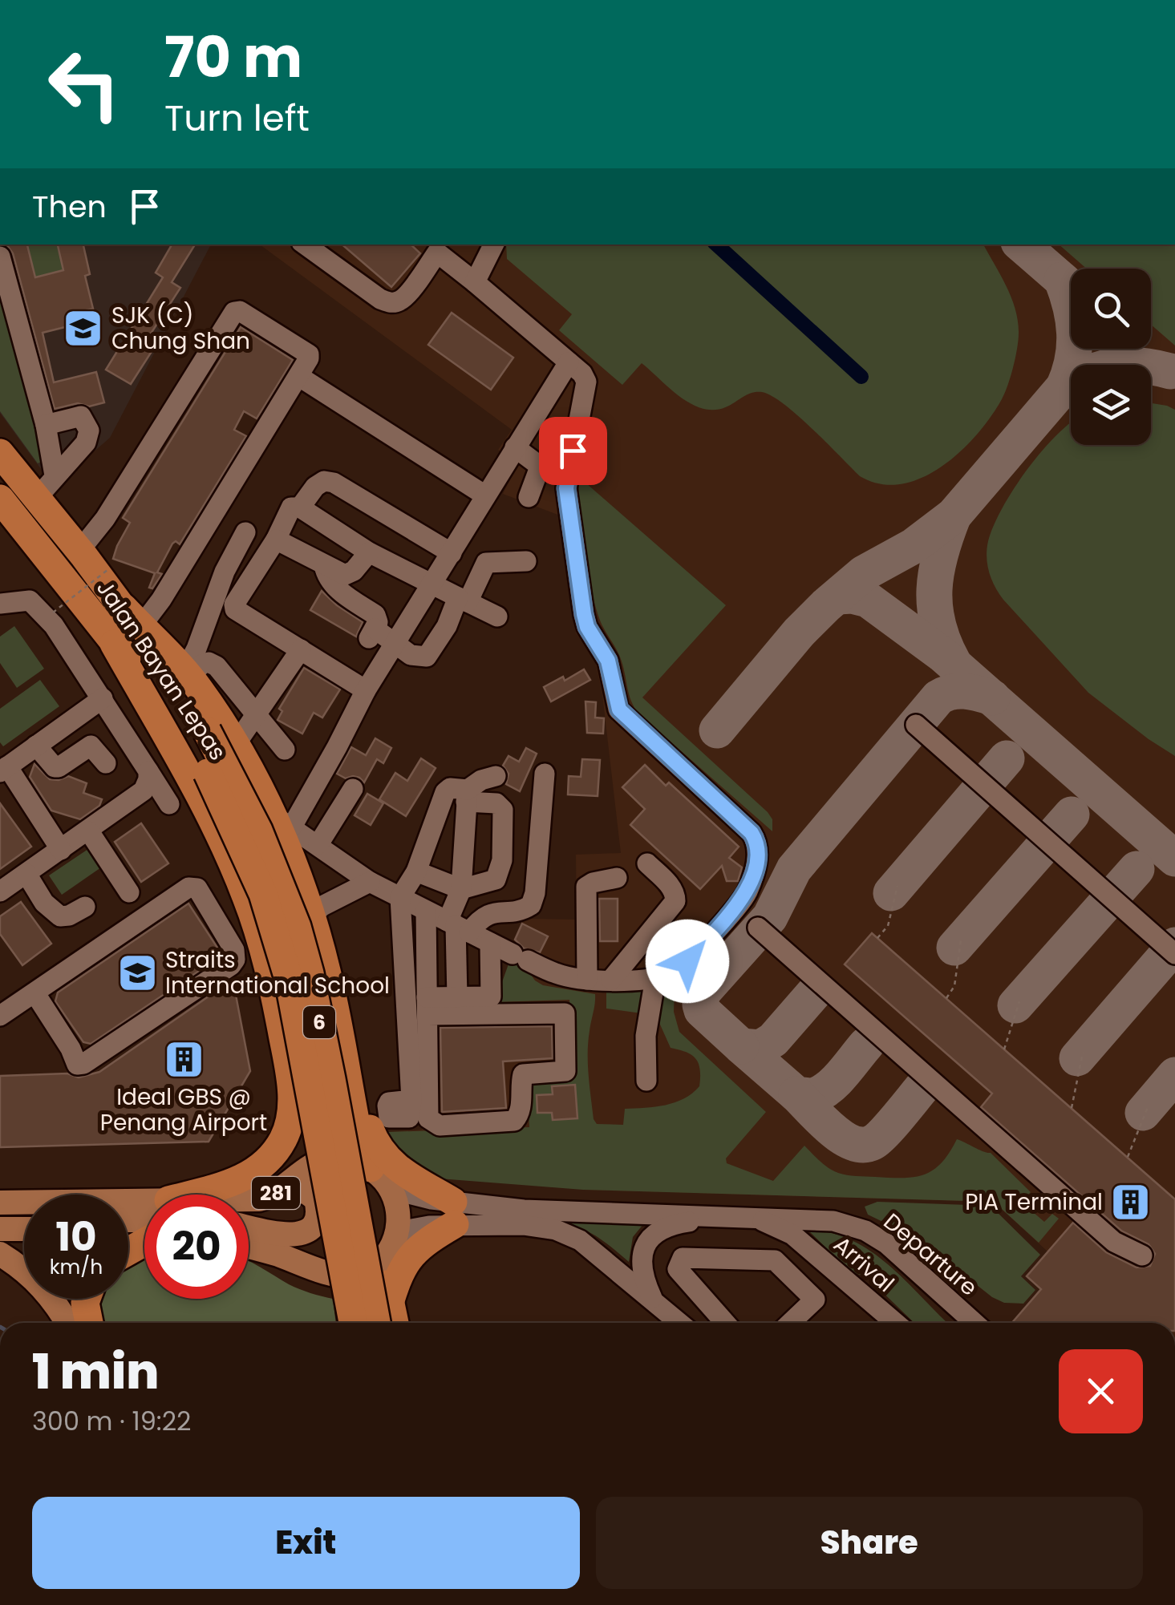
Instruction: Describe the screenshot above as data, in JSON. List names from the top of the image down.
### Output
{
  "streets": {
    "highway": ["Jalan Bayan Lepas", "6"],
    "main road": ["281"],
    "street": ["Departure", "Arrival"]
  },
  "crossings": [
    ["Departure", "Arrival"]
  ],
  "places": {
    "school or university": ["SJK (C) Chung Shan", "Straits International School"],
    "building": ["Ideal GBS @ Penang Airport", "PIA Terminal"]
  },
  "page": {
    "turn": ["70 m", "Turn left"],
    "then": "Then",
    "speed": "10 km/h",
    "limit": "20",
    "heading": ["1 min", "300 m · 19:22"],
    "buttons": ["Exit", "Share"]
  }
}
